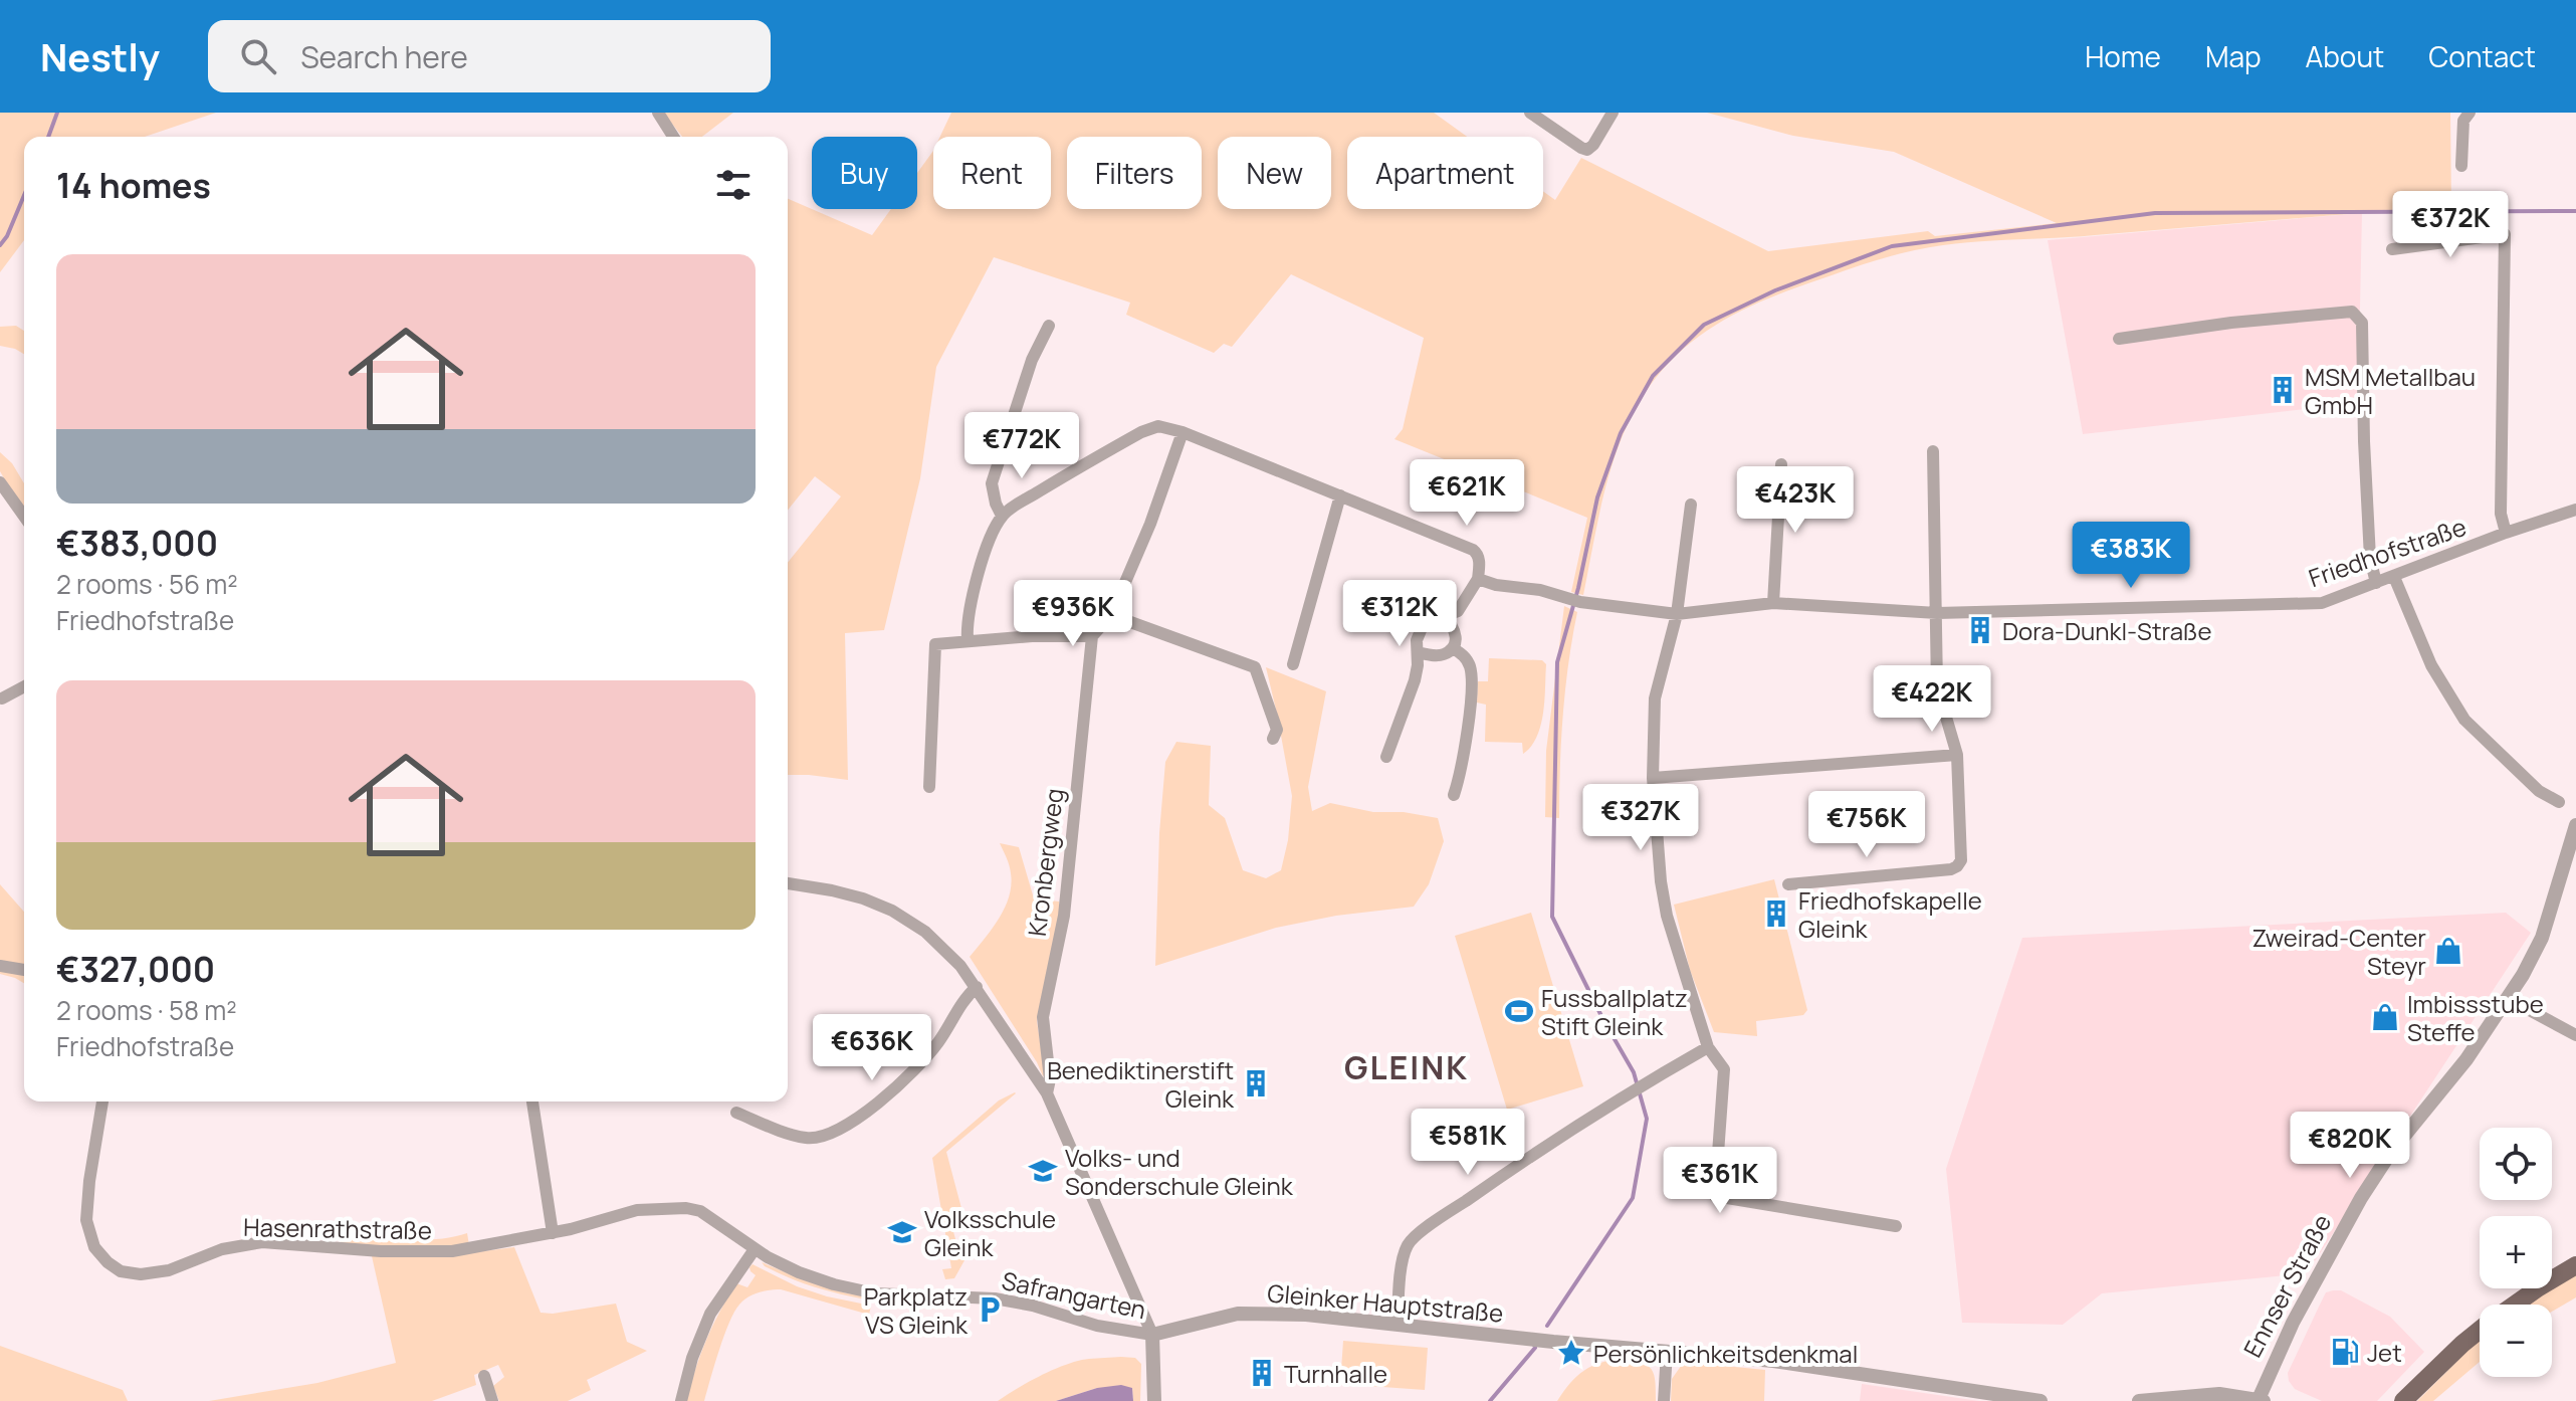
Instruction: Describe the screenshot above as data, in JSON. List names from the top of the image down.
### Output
{
  "streets": {
    "street": [
      "Friedhofstraße",
      "Kronbergweg",
      "Hasenrathstraße",
      "Ennser Straße",
      "Safrangarten",
      "Gleinker Hauptstraße"
    ]
  },
  "crossings": [
    ["Hasenrathstraße", "Safrangarten"],
    ["Safrangarten", "Gleinker Hauptstraße"]
  ],
  "districts": ["GLEINK"],
  "places": {
    "building": [
      "MSM Metallbau GmbH",
      "Dora-Dunkl-Straße",
      "Friedhofskapelle Gleink",
      "Benediktinerstift Gleink",
      "Turnhalle"
    ],
    "shop": ["Zweirad-Center Steyr", "Imbissstube Steffe"],
    "sports": ["Fussballplatz Stift Gleink"],
    "school or university": ["Volks- und Sonderschule Gleink", "Volksschule Gleink"],
    "parking": ["Parkplatz VS Gleink"],
    "fuel station": ["Jet"],
    "place": ["Persönlichkeitsdenkmal"]
  },
  "page": {
    "header": "Nestly",
    "search": "Search here",
    "nav": [
      "Home",
      "Map",
      "About",
      "Contact"
    ],
    "chip": [
      "Buy",
      "Rent",
      "Filters",
      "New",
      "Apartment"
    ],
    "heading": "14 homes",
    "price": [
      "€372K",
      "€772K",
      "€621K",
      "€423K",
      "€383K",
      "€936K",
      "€312K",
      "€422K",
      "€327K",
      "€756K",
      "€636K",
      "€581K",
      "€820K",
      "€361K"
    ],
    "list": [
      {
        "name": "€383,000",
        "note": "2 rooms · 56 m² · Friedhofstraße"
      },
      {
        "name": "€327,000",
        "note": "2 rooms · 58 m² · Friedhofstraße"
      }
    ],
    "map_buttons": ["+", "−"]
  }
}
